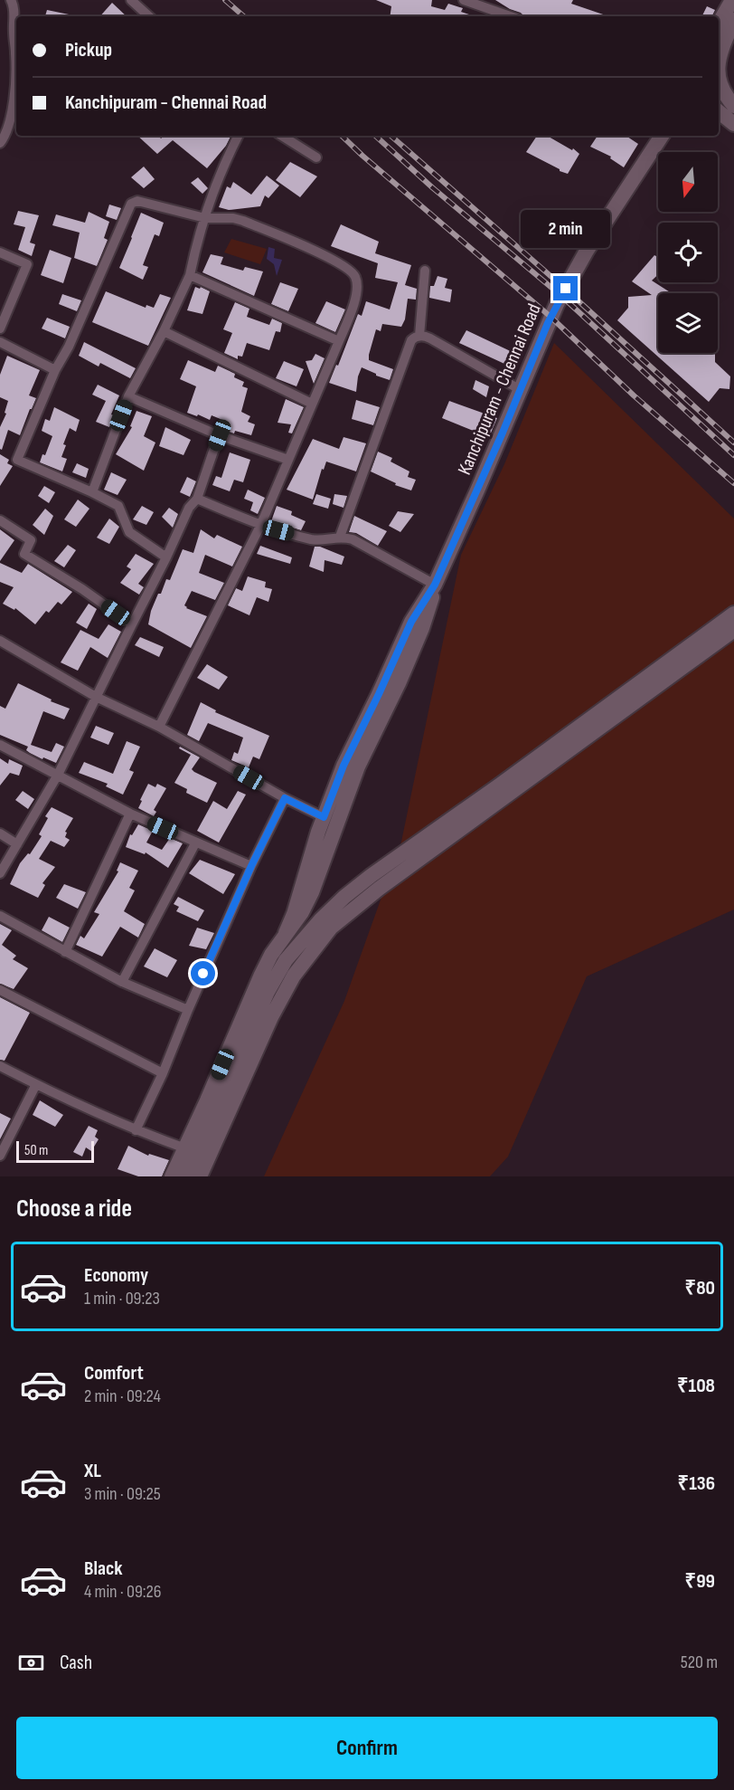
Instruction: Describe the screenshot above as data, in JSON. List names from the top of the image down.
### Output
{
  "streets": {
    "main road": ["Kanchipuram - Chennai Road"]
  },
  "scale_bar": "50 m",
  "north": "bottom",
  "page": {
    "banner": ["Pickup", "Kanchipuram - Chennai Road"],
    "bubble": "2 min",
    "scale": "50 m",
    "heading": "Choose a ride",
    "list": [
      {
        "name": "Economy",
        "note": "1 min · 09:23",
        "value": "₹80"
      },
      {
        "name": "Comfort",
        "note": "2 min · 09:24",
        "value": "₹108"
      },
      {
        "name": "XL",
        "note": "3 min · 09:25",
        "value": "₹136"
      },
      {
        "name": "Black",
        "note": "4 min · 09:26",
        "value": "₹99"
      }
    ],
    "pay": ["Cash", "520 m"],
    "buttons": "Confirm"
  }
}
